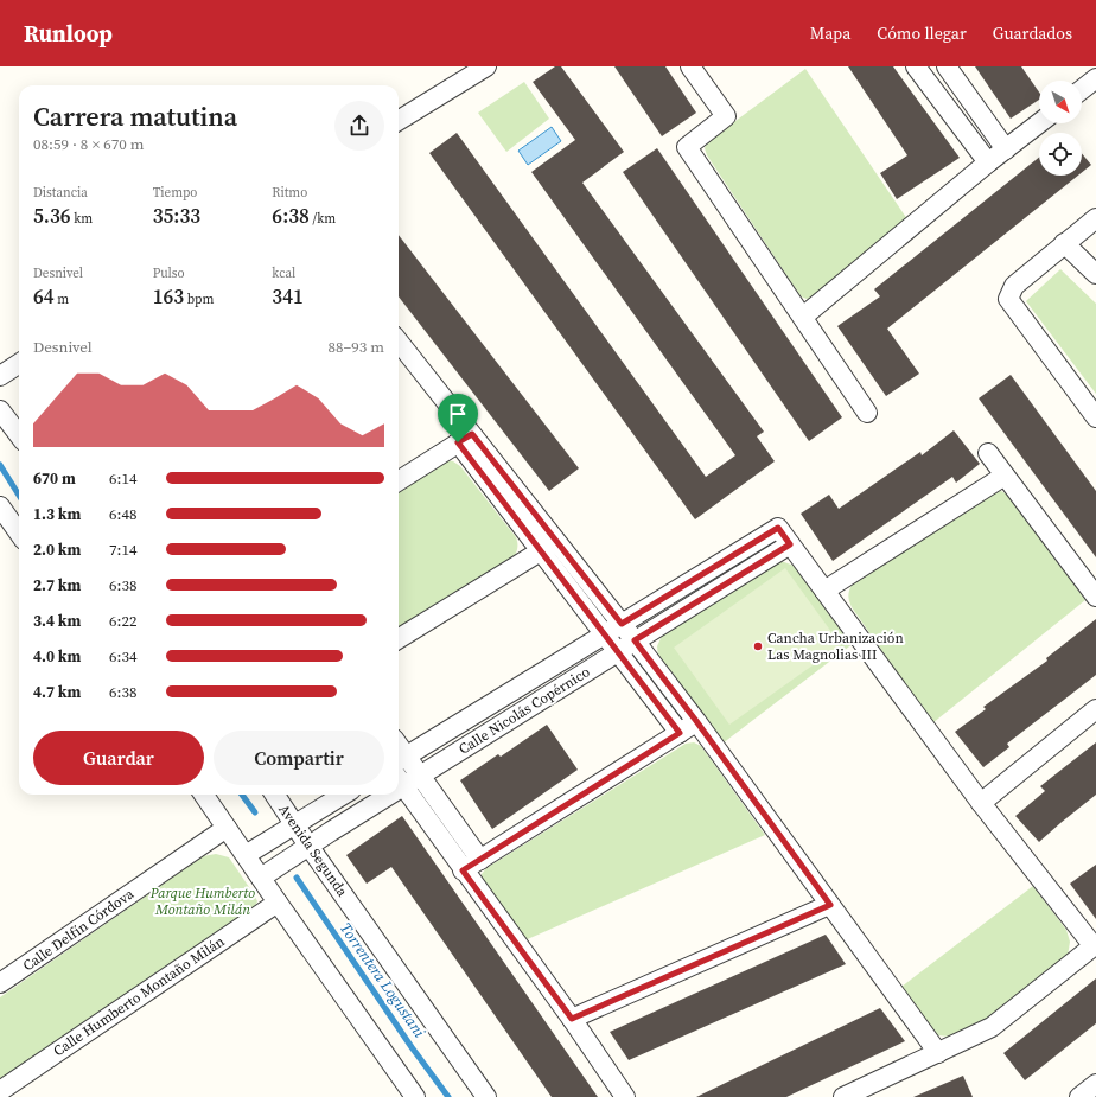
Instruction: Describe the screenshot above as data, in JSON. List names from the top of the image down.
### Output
{
  "streets": {
    "street": [
      "Calle Nicolás Copérnico",
      "Avenida Segunda",
      "Calle Delfín Córdova",
      "Calle Humberto Montaño Milán"
    ]
  },
  "crossings": [
    ["Calle Nicolás Copérnico", "Avenida Segunda"]
  ],
  "water": ["Torrentera Logustani"],
  "parks": ["Parque Humberto Montaño Milán"],
  "places": ["Cancha Urbanización Las Magnolias III"],
  "north": "bottom right",
  "page": {
    "header": "Runloop",
    "nav": ["Mapa", "Cómo llegar", "Guardados"],
    "heading": ["Carrera matutina", "08:59 · 8 × 670 m"],
    "stats": [
      ["Distancia", "5.36 km"],
      ["Tiempo", "35:33"],
      ["Ritmo", "6:38 /km"],
      ["Desnivel", "64 m"],
      ["Pulso", "163 bpm"],
      ["kcal", "341"]
    ],
    "chart": ["Desnivel", "88–93 m"],
    "list": [
      {
        "name": "670 m",
        "note": "6:14"
      },
      {
        "name": "1.3 km",
        "note": "6:48"
      },
      {
        "name": "2.0 km",
        "note": "7:14"
      },
      {
        "name": "2.7 km",
        "note": "6:38"
      },
      {
        "name": "3.4 km",
        "note": "6:22"
      },
      {
        "name": "4.0 km",
        "note": "6:34"
      },
      {
        "name": "4.7 km",
        "note": "6:38"
      }
    ],
    "buttons": ["Guardar", "Compartir"]
  }
}
